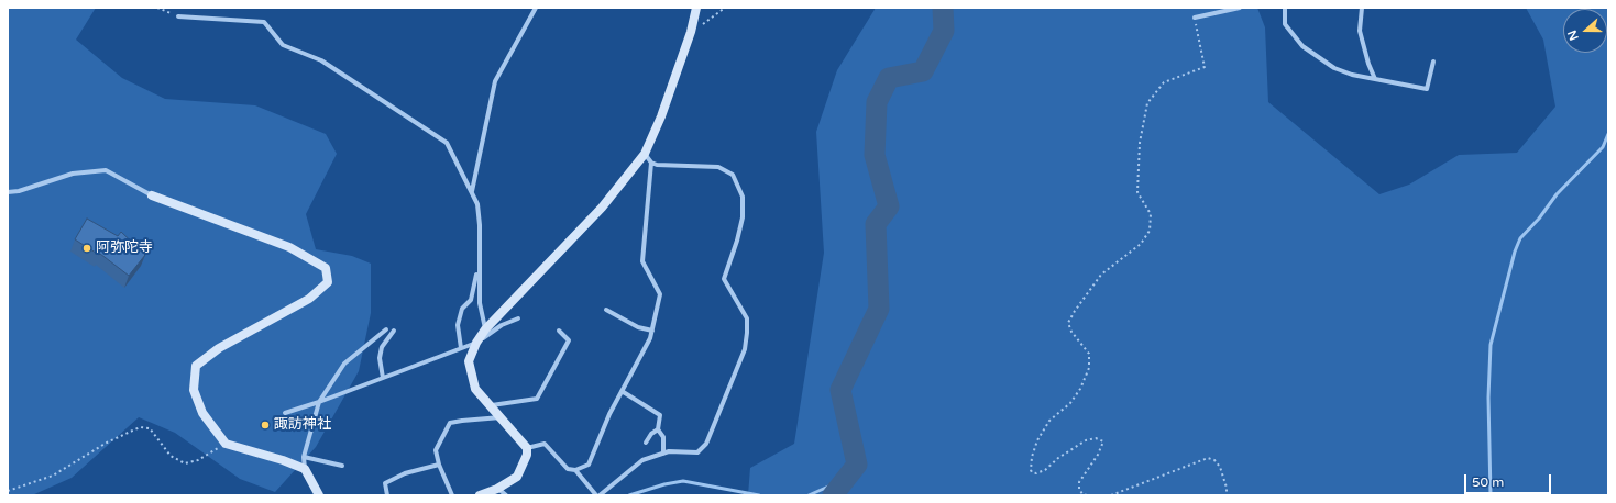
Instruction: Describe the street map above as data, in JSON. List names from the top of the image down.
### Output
{
  "places": ["阿弥陀寺", "諏訪神社"],
  "scale_bar": "50 m",
  "north": "left"
}
